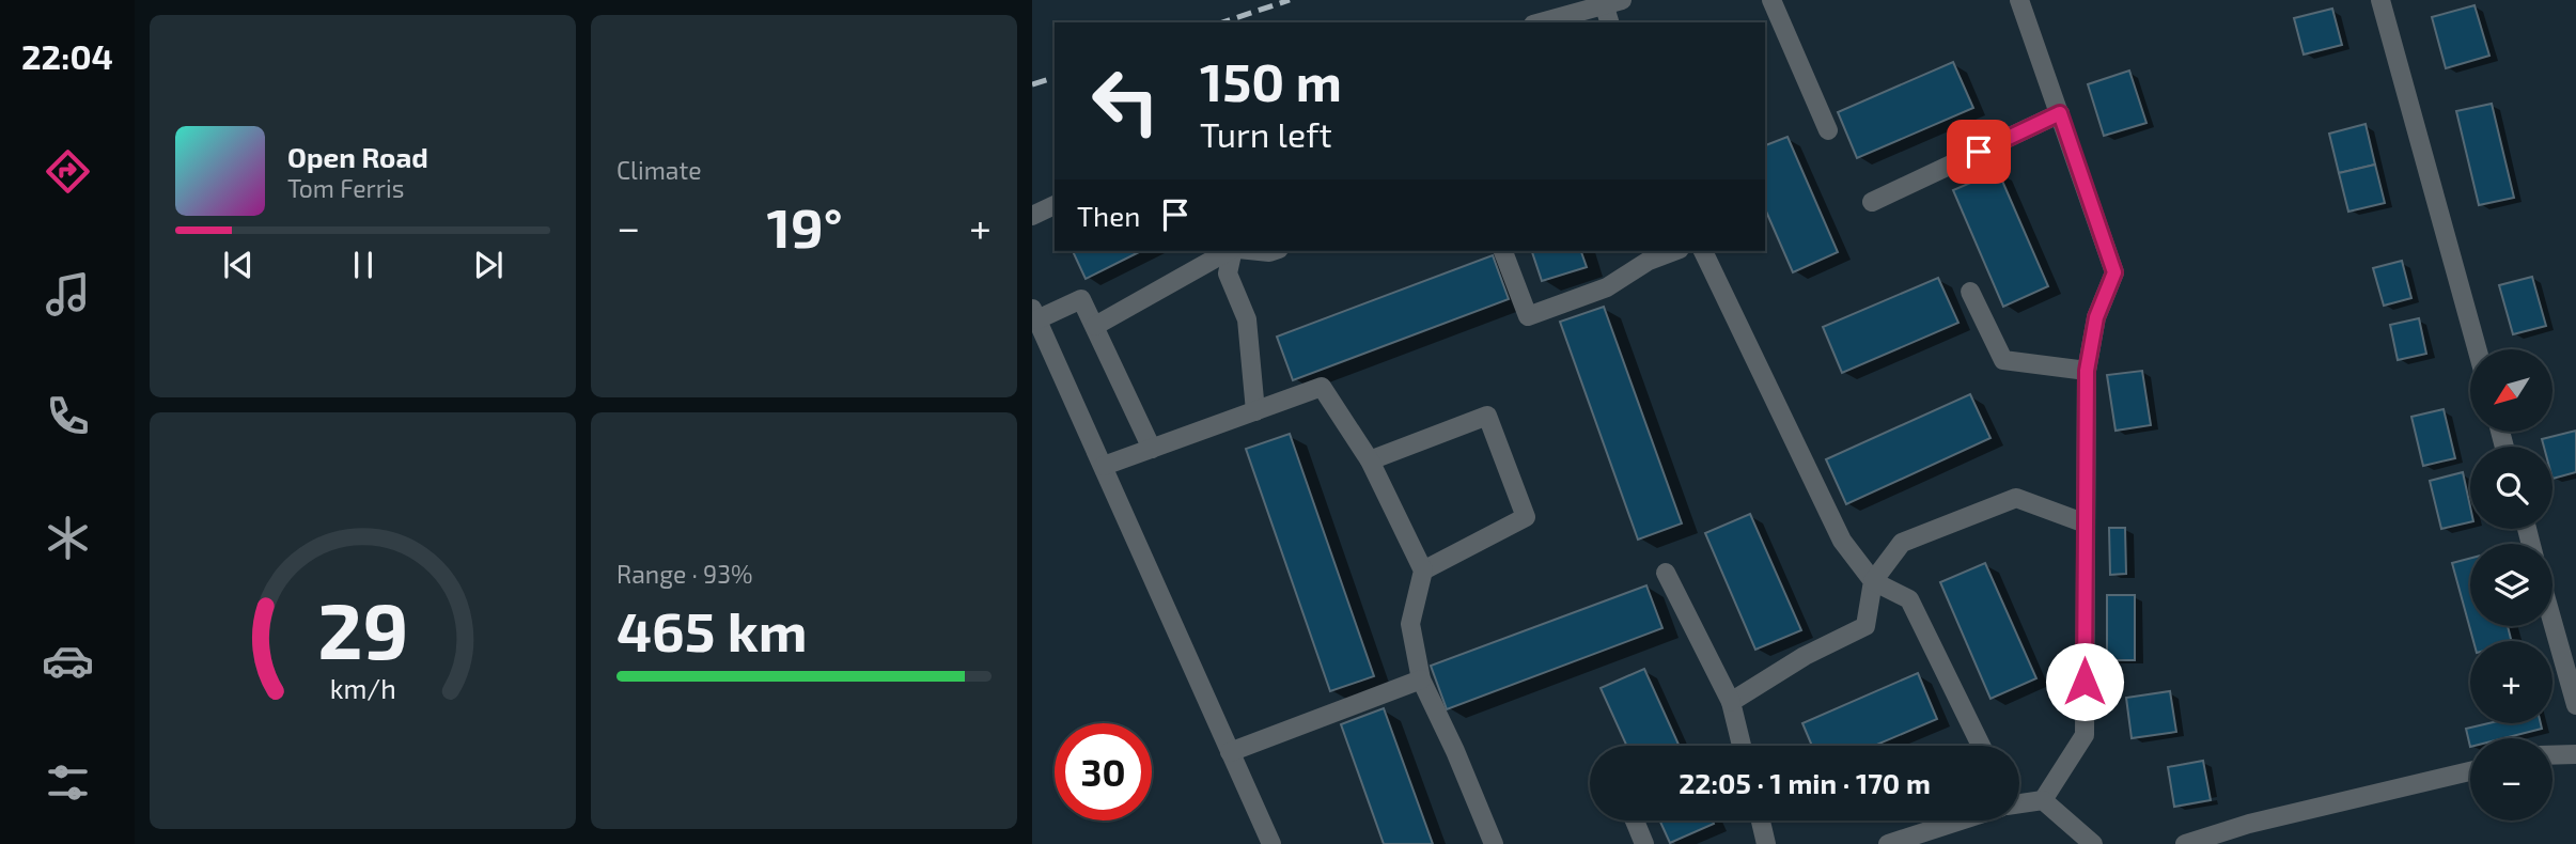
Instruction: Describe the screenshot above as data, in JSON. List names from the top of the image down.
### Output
{
  "north": "bottom left",
  "page": {
    "tabs": "22:04",
    "tile": [
      "Climate",
      ["Range · 93%", "465 km"]
    ],
    "turn": ["150 m", "Turn left"],
    "song": ["Open Road", "Tom Ferris"],
    "then": "Then",
    "heat": ["−", "19°", "+"],
    "map_buttons": ["+", "−"],
    "limit": "30",
    "trip": "22:05 · 1 min · 170 m",
    "gauge": ["29", "km/h"]
  }
}
